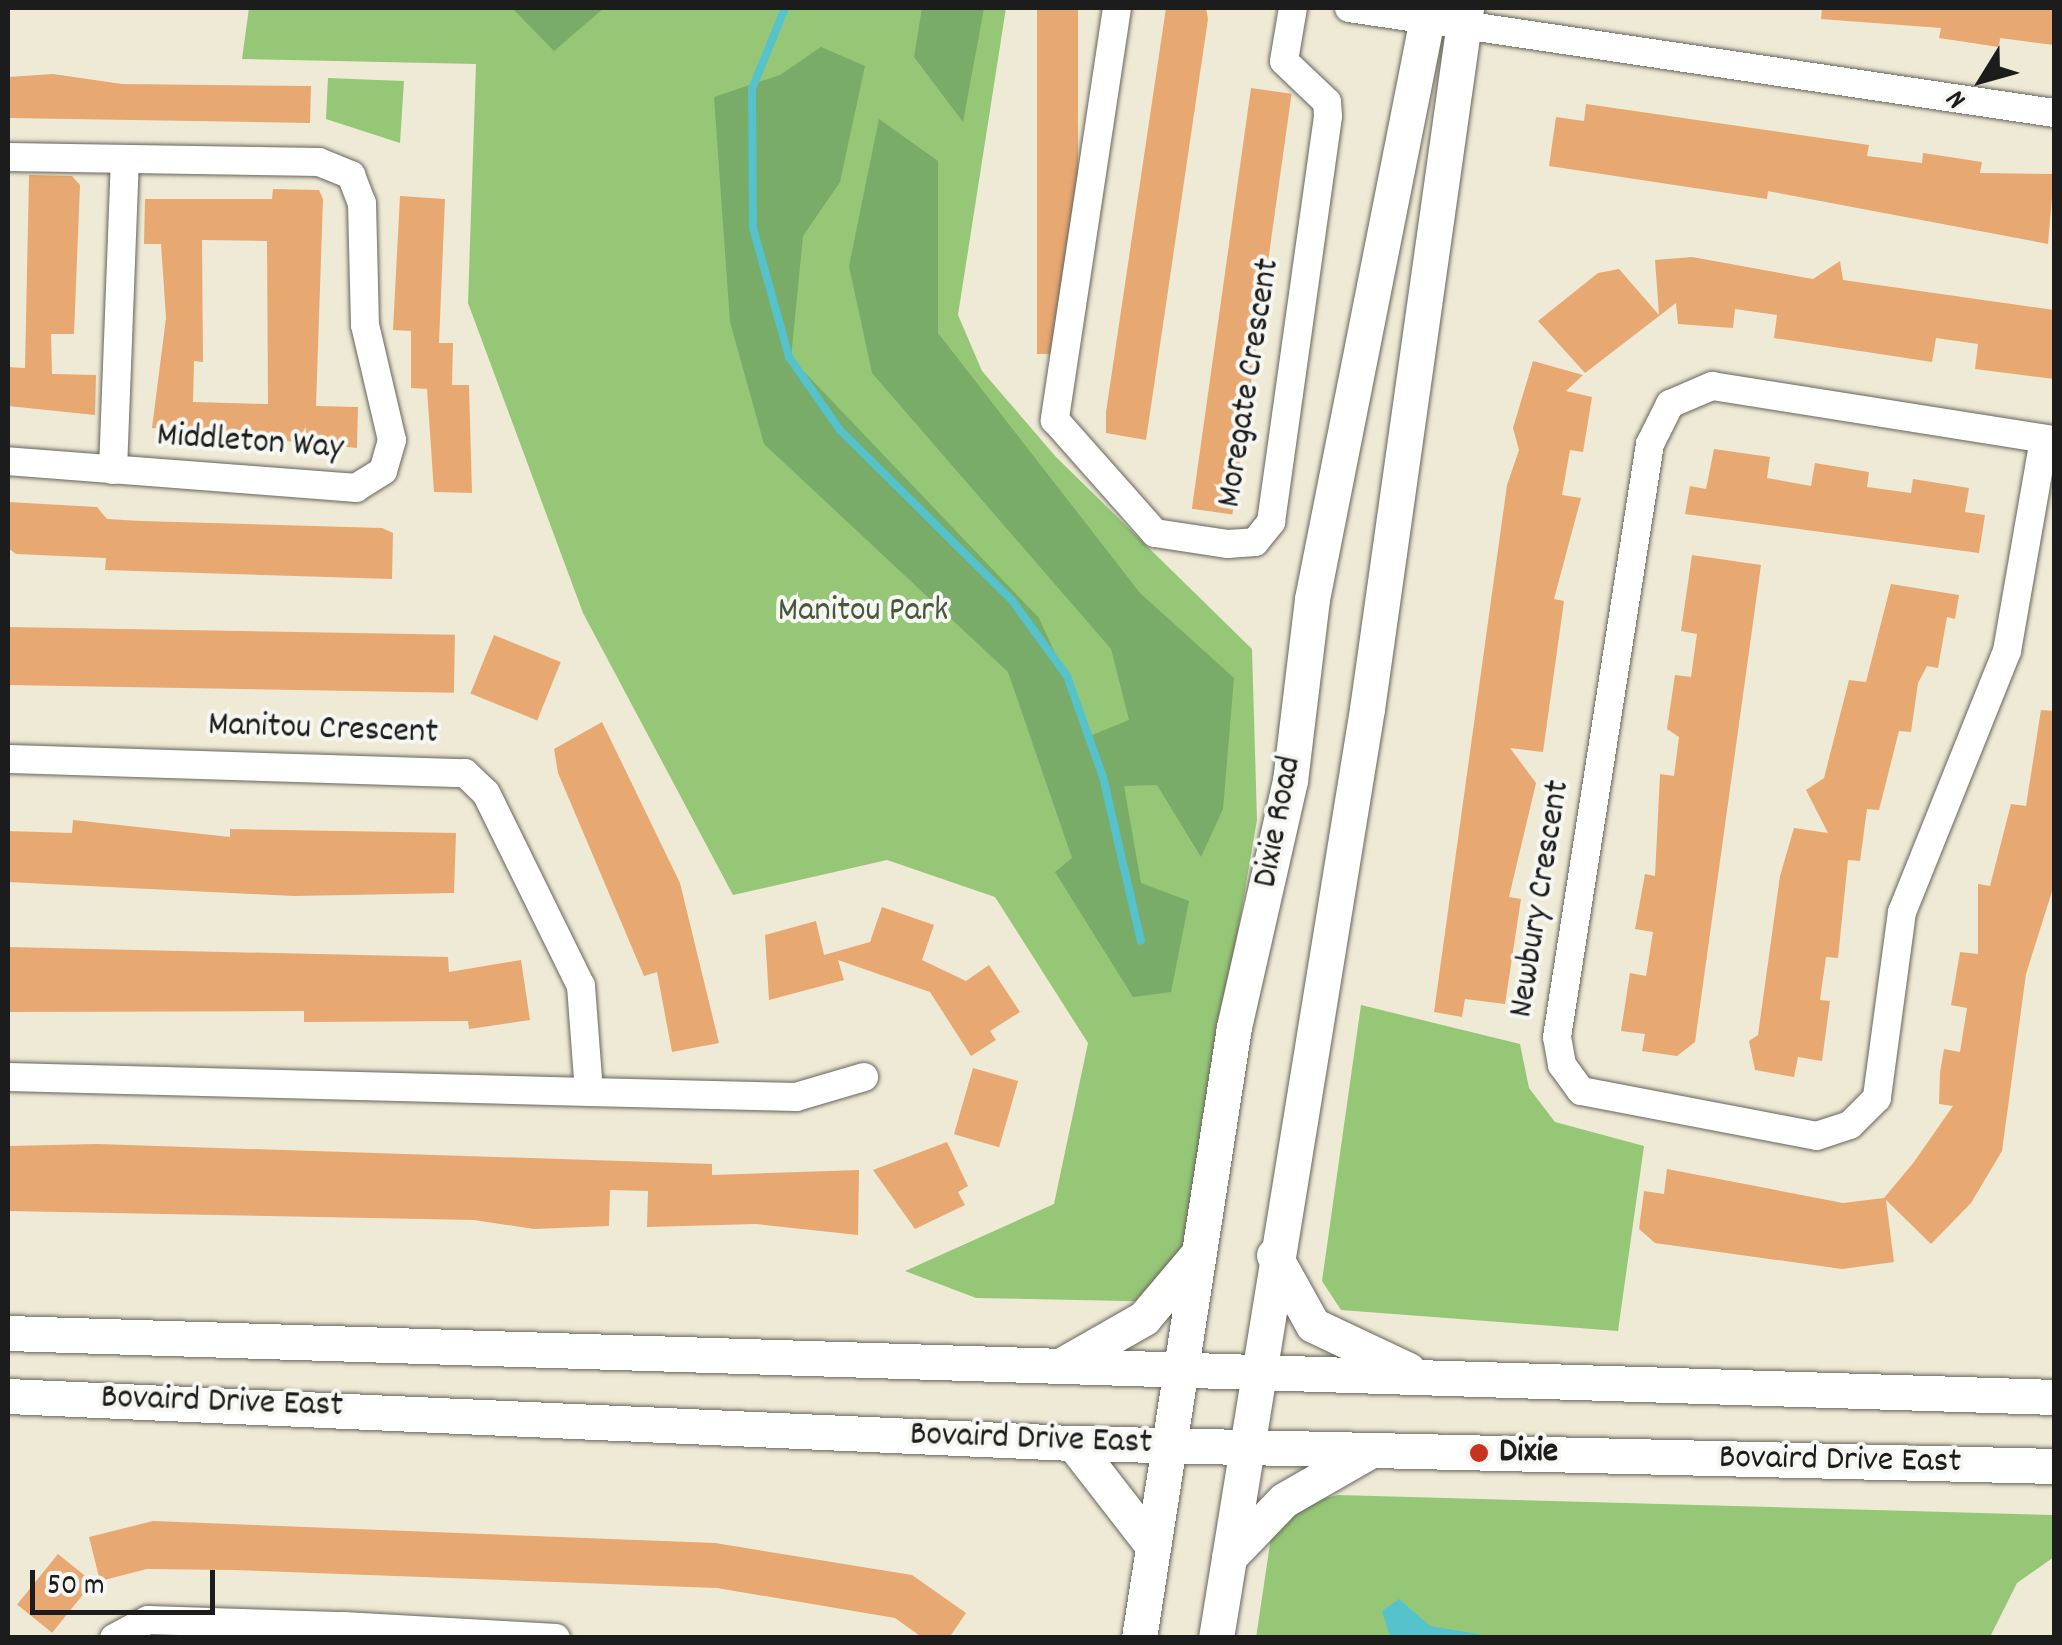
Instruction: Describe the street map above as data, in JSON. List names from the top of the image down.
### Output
{
  "streets": {
    "main road": ["Dixie Road", "Bovaird Drive East"],
    "street": [
      "Moregate Crescent",
      "Middleton Way",
      "Manitou Crescent",
      "Newbury Crescent"
    ]
  },
  "crossings": [
    ["Dixie Road", "Bovaird Drive East"]
  ],
  "parks": ["Manitou Park"],
  "places": ["Dixie"],
  "scale_bar": "50 m",
  "north": "bottom left"
}
